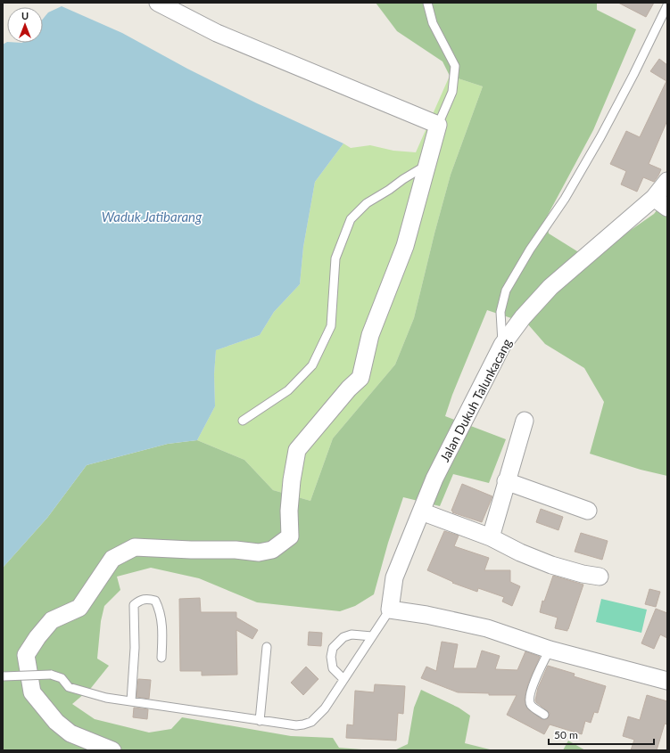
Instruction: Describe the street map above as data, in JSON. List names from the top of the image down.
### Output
{
  "streets": {
    "street": ["Jalan Dukuh Talunkacang"]
  },
  "water": ["Waduk Jatibarang"],
  "scale_bar": "50 m",
  "north": "top"
}
